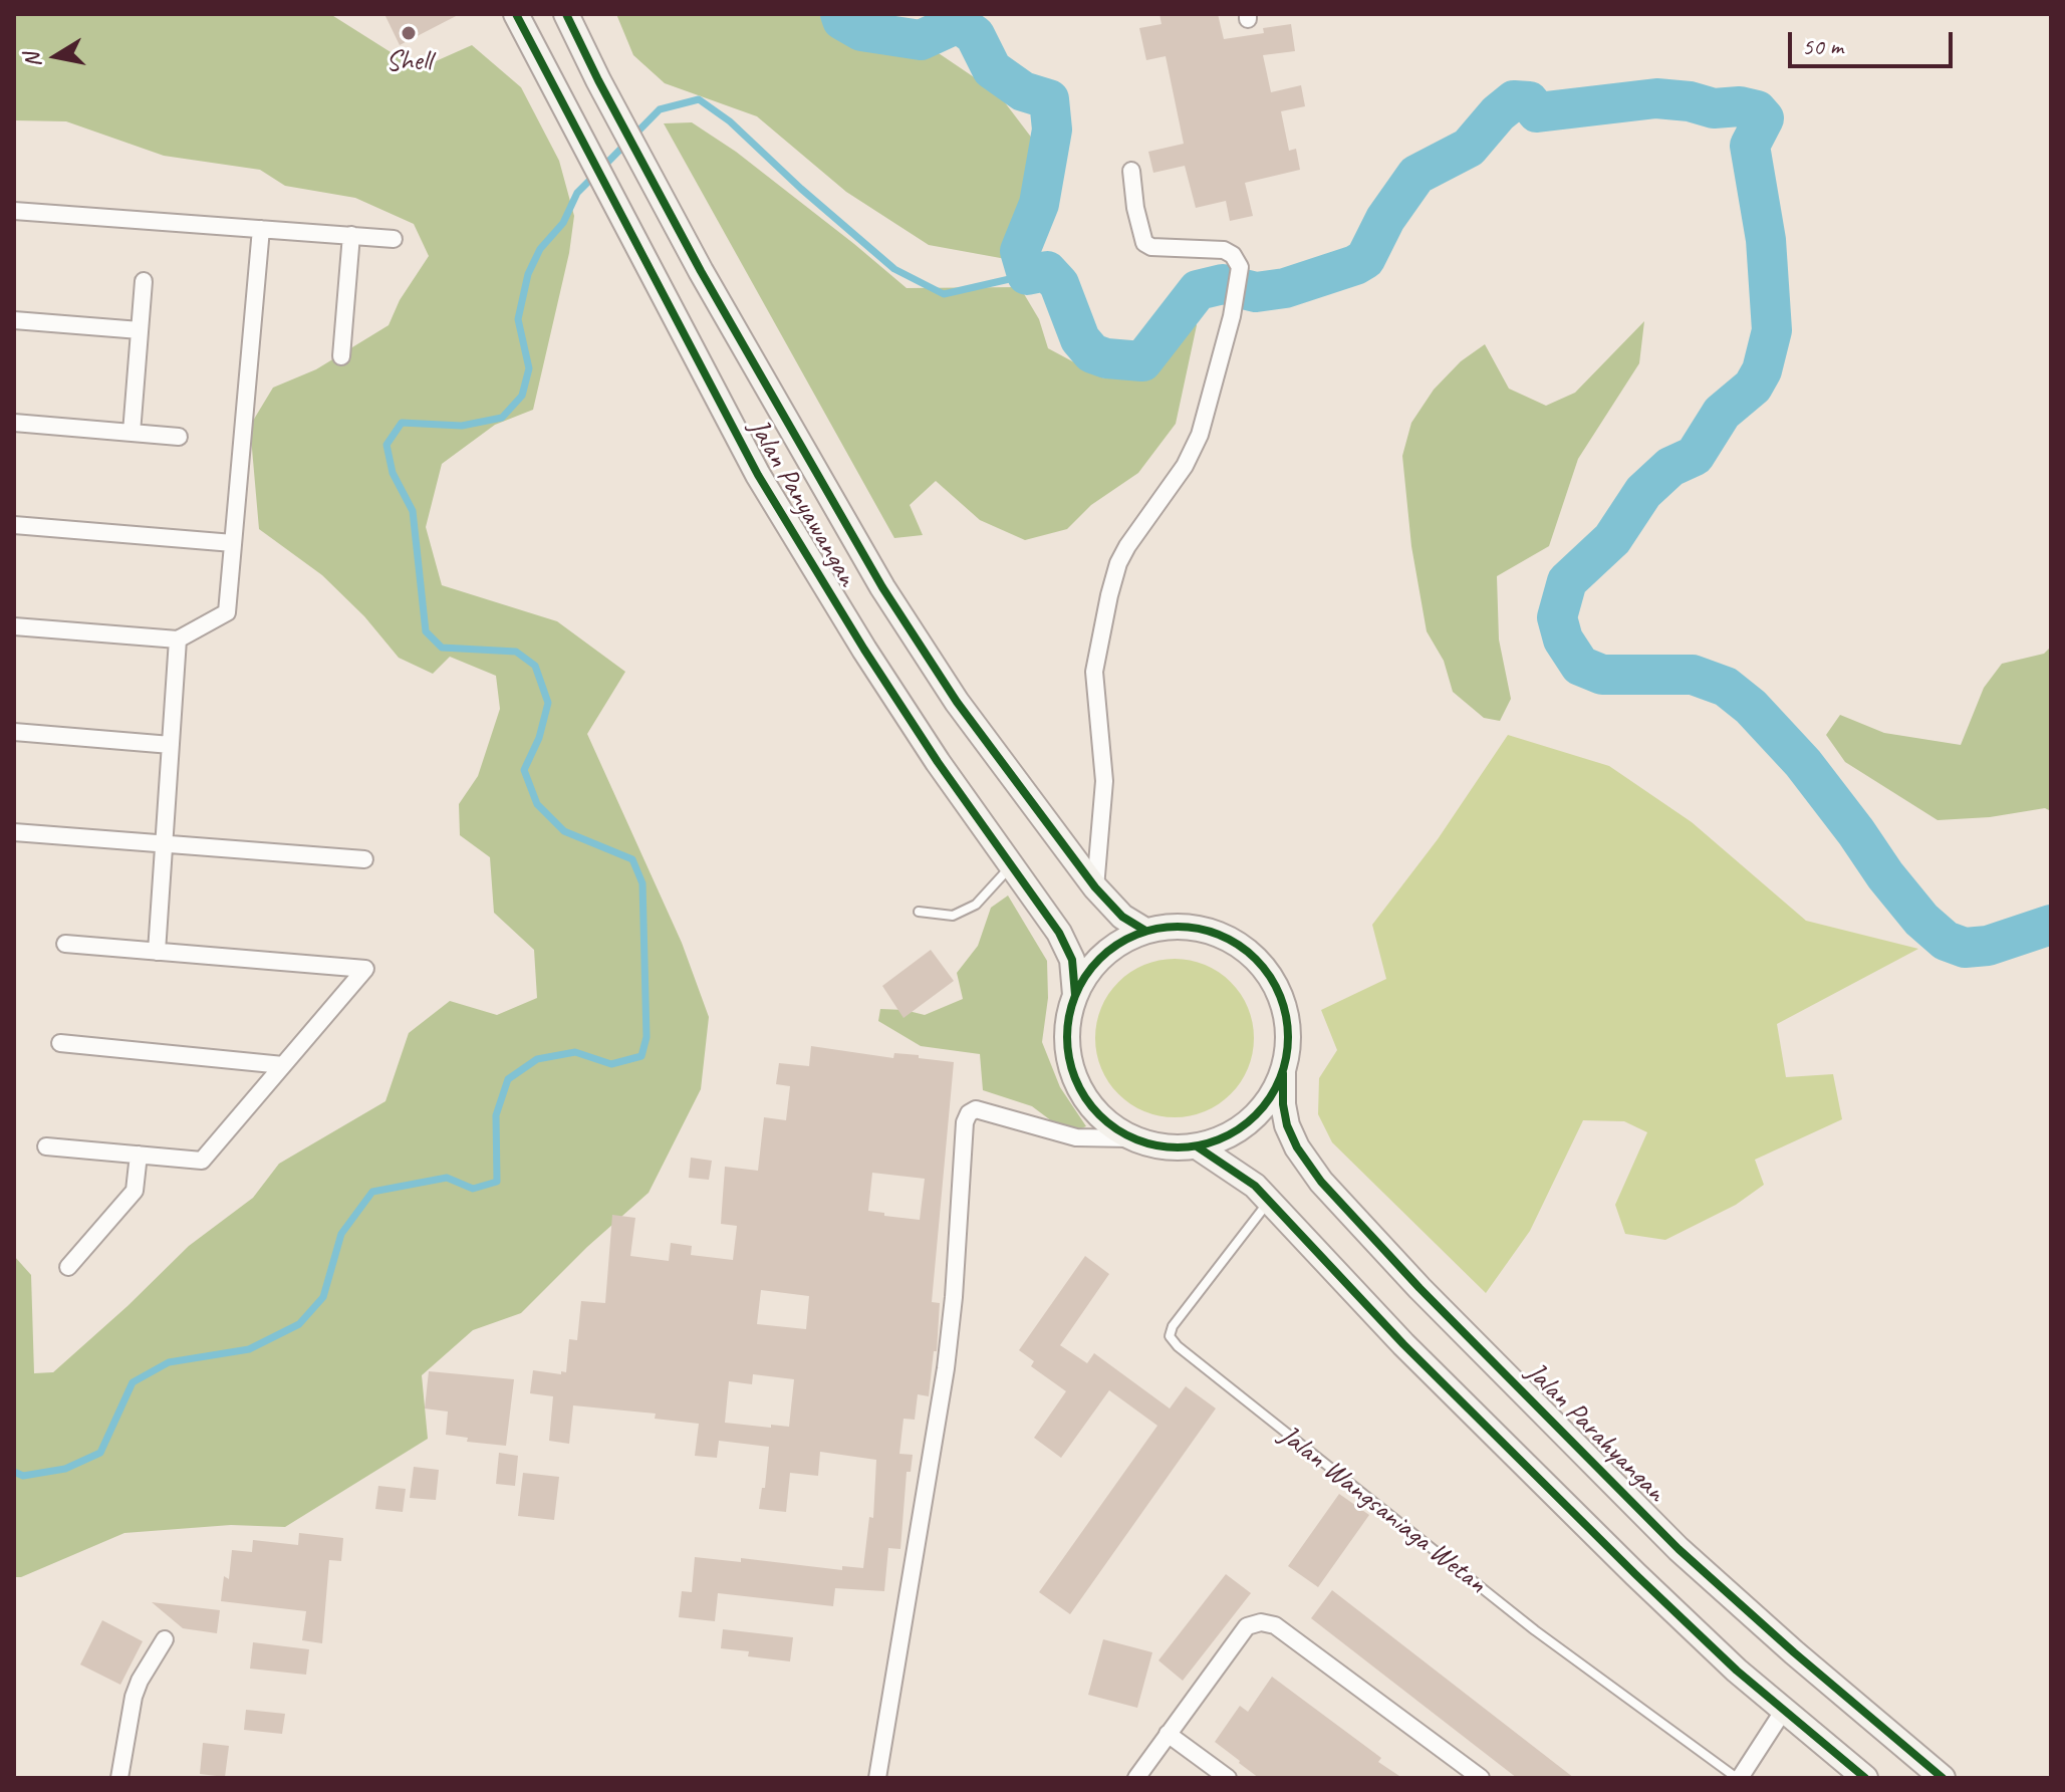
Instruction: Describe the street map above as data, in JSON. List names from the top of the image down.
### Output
{
  "streets": {
    "main road": ["Jalan Panyawangan", "Jalan Parahyangan"],
    "lane": ["Jalan Wangsaniaga Wetan"]
  },
  "crossings": [
    ["Jalan Panyawangan", "Jalan Parahyangan"]
  ],
  "places": ["Shell"],
  "scale_bar": "50 m",
  "north": "left"
}
